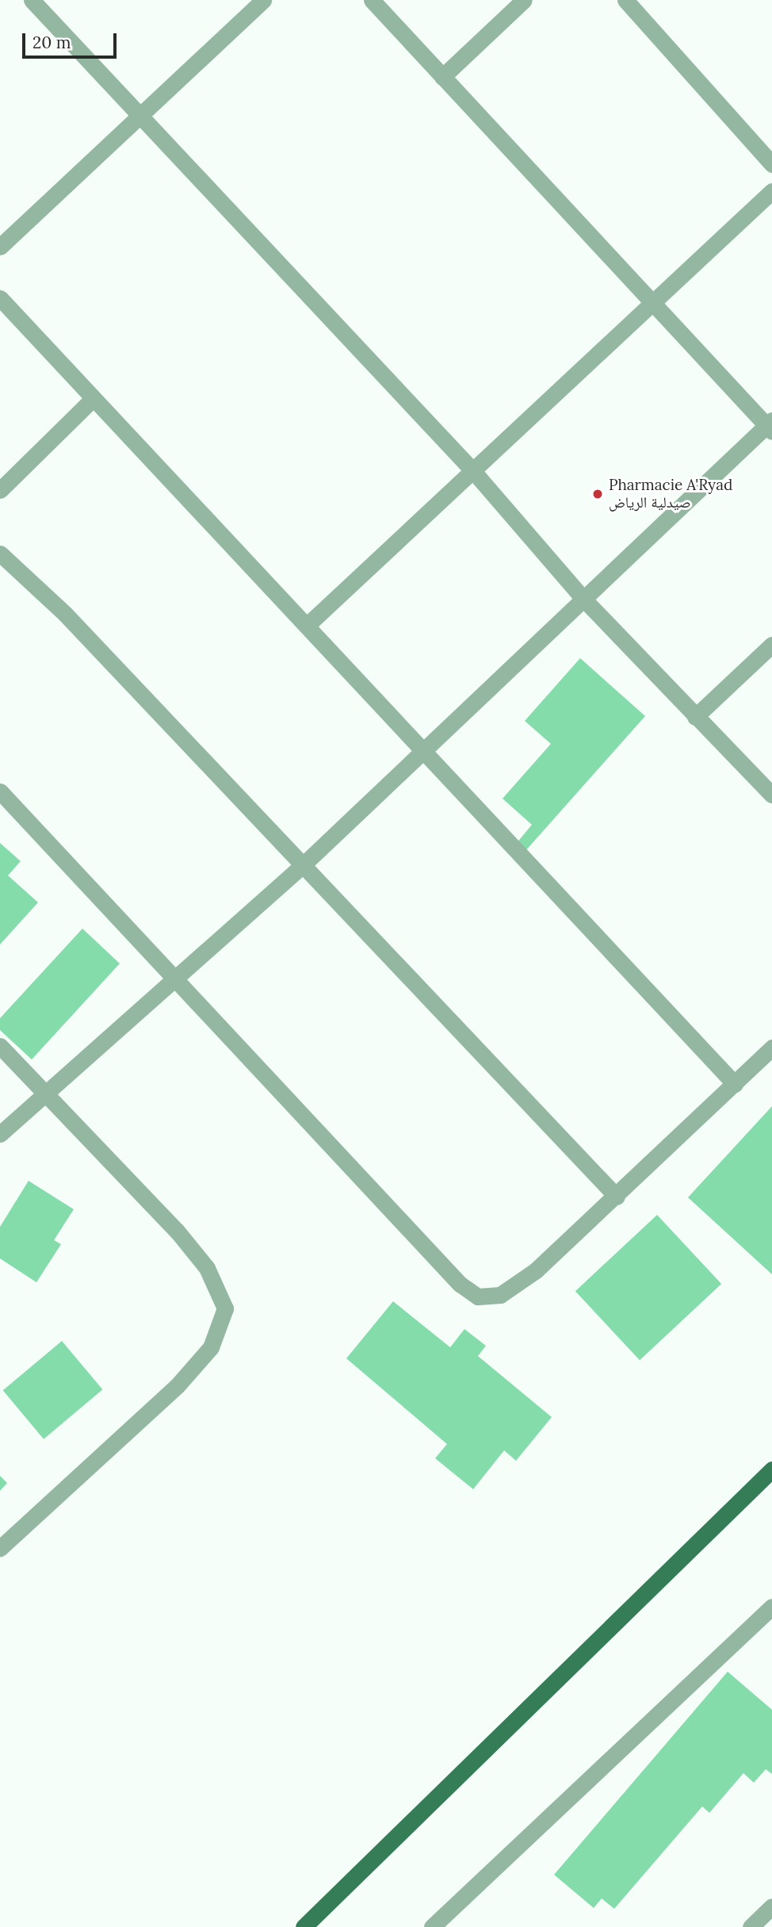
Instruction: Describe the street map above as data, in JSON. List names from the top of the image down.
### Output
{
  "places": ["Pharmacie A'Ryad صيدلية الرياض"],
  "scale_bar": "20 m"
}
